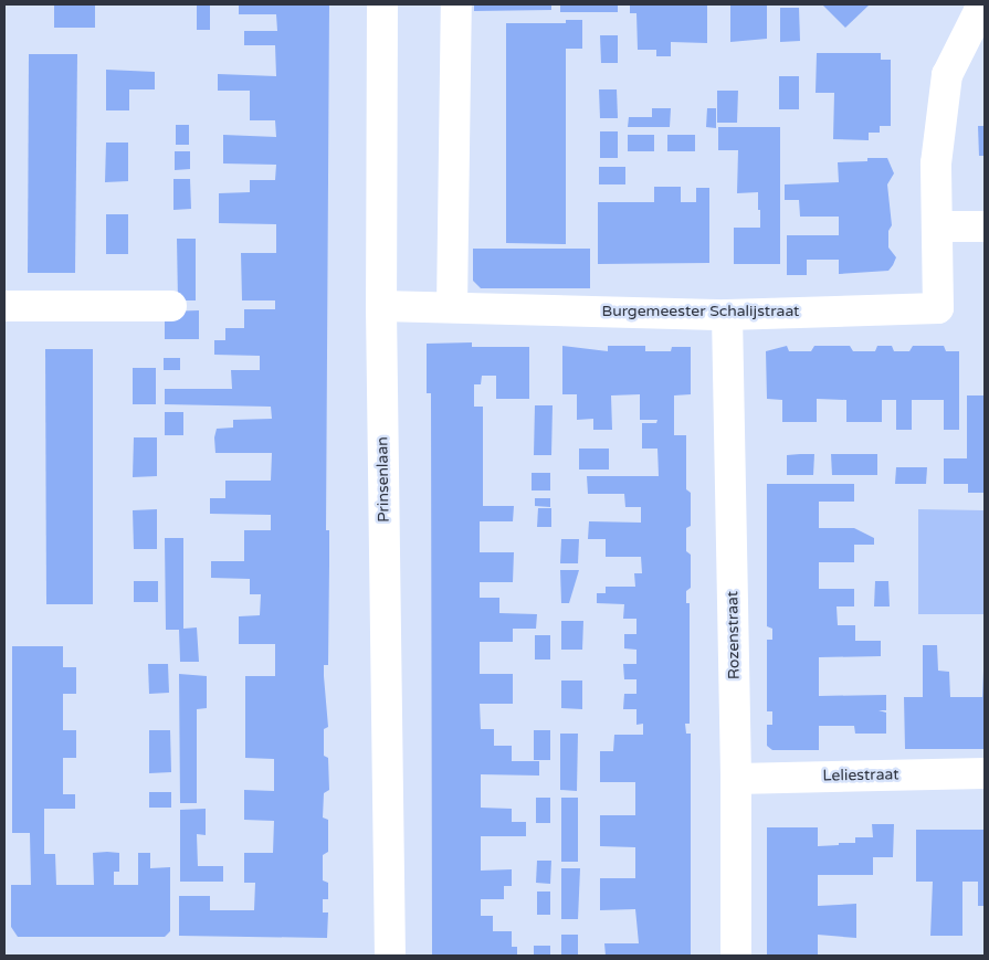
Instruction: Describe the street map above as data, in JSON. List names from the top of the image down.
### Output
{
  "streets": {
    "street": [
      "Burgemeester Schalijstraat",
      "Prinsenlaan",
      "Rozenstraat",
      "Leliestraat"
    ]
  },
  "crossings": [
    ["Burgemeester Schalijstraat", "Prinsenlaan"],
    ["Burgemeester Schalijstraat", "Rozenstraat"],
    ["Rozenstraat", "Leliestraat"]
  ]
}
